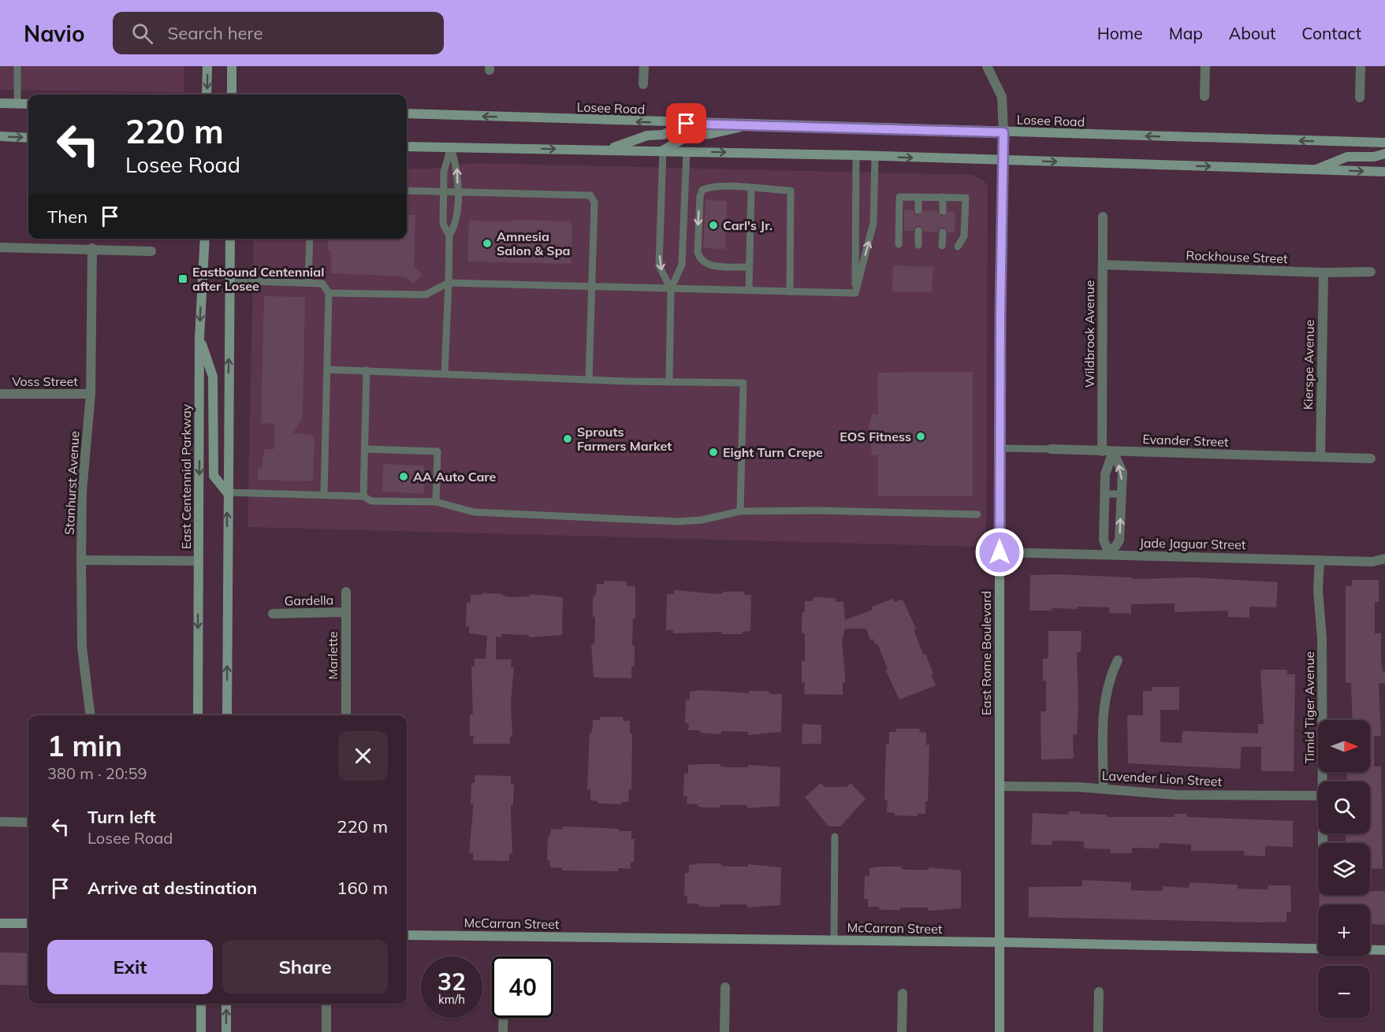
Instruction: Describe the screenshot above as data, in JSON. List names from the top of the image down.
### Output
{
  "streets": {
    "main road": [
      "Losee Road",
      "East Centennial Parkway",
      "East Rome Boulevard",
      "McCarran Street"
    ],
    "street": [
      "Rockhouse Street",
      "Wildbrook Avenue",
      "Kierspe Avenue",
      "Voss Street",
      "Evander Street",
      "Stanhurst Avenue",
      "Jade Jaguar Street",
      "Gardella",
      "Marlette",
      "Timid Tiger Avenue",
      "Lavender Lion Street"
    ]
  },
  "crossings": [
    ["Losee Road", "East Rome Boulevard"],
    ["Rockhouse Street", "Wildbrook Avenue"],
    ["Rockhouse Street", "Kierspe Avenue"],
    ["Wildbrook Avenue", "Evander Street"],
    ["Kierspe Avenue", "Evander Street"],
    ["Voss Street", "Stanhurst Avenue"],
    ["Evander Street", "East Rome Boulevard"],
    ["Jade Jaguar Street", "East Rome Boulevard"],
    ["Jade Jaguar Street", "Timid Tiger Avenue"],
    ["Gardella", "Marlette"],
    ["East Rome Boulevard", "Lavender Lion Street"],
    ["East Rome Boulevard", "McCarran Street"]
  ],
  "places": {
    "other": [
      "Carl's Jr.",
      "Amnesia Salon & Spa",
      "EOS Fitness",
      "Sprouts Farmers Market",
      "Eight Turn Crepe",
      "AA Auto Care"
    ],
    "transit": ["Eastbound Centennial after Losee"]
  },
  "north": "right",
  "page": {
    "header": "Navio",
    "search": "Search here",
    "nav": [
      "Home",
      "Map",
      "About",
      "Contact"
    ],
    "turn": ["220 m", "Losee Road"],
    "then": "Then",
    "heading": ["1 min", "380 m · 20:59"],
    "map_buttons": ["+", "−"],
    "list": [
      {
        "name": "Turn left",
        "note": "Losee Road",
        "value": "220 m"
      },
      {
        "name": "Arrive at destination",
        "value": "160 m"
      }
    ],
    "buttons": ["Exit", "Share"],
    "speed": "32 km/h",
    "limit": "40"
  }
}
